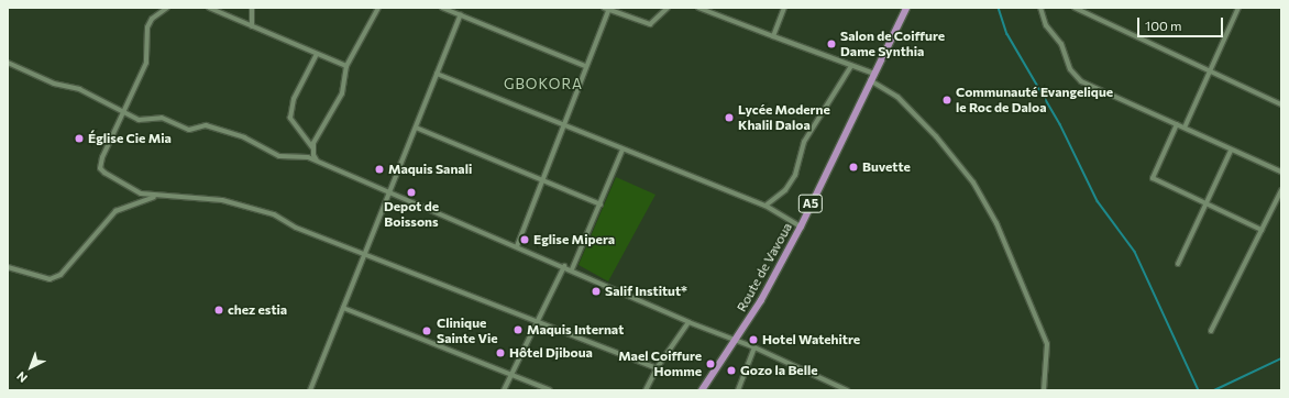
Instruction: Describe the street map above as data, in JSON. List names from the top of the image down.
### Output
{
  "streets": {
    "main road": ["A5", "Route de Vavoua"]
  },
  "districts": ["GBOKORA"],
  "places": [
    "Salon de Coiffure Dame Synthia",
    "Communauté Evangelique le Roc de Daloa",
    "Lycée Moderne Khalil Daloa",
    "Église Cie Mia",
    "Buvette",
    "Maquis Sanali",
    "Depot de Boissons",
    "Eglise Mipera",
    "Salif Institut*",
    "chez estia",
    "Maquis Internat",
    "Clinique Sainte Vie",
    "Hotel Watehitre",
    "Hôtel Djiboua",
    "Mael Coiffure Homme",
    "Gozo la Belle"
  ],
  "scale_bar": "100 m",
  "north": "bottom left"
}
